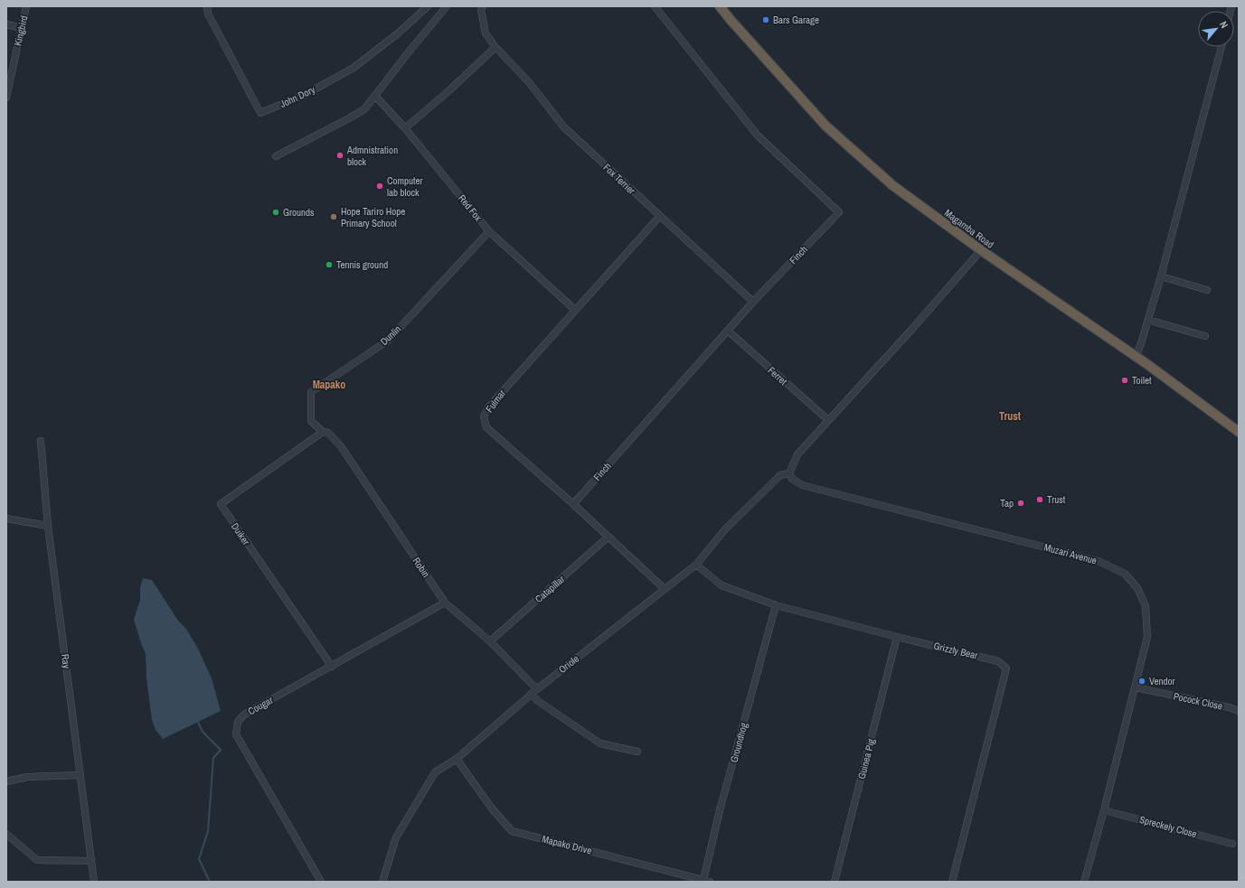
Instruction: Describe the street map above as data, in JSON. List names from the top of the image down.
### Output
{
  "streets": {
    "highway": ["Magamba Road"],
    "street": [
      "Kingbird",
      "John Dory",
      "Fox Terrier",
      "Red Fox",
      "Finch",
      "Dunlin",
      "Ferret",
      "Fulmar",
      "Duiker",
      "Muzari Avenue",
      "Robin",
      "Catapillar",
      "Grizzly Bear",
      "Ray",
      "Oriole",
      "Pocock Close",
      "Cougar",
      "Groundhog",
      "Guinea Pig",
      "Spreckely Close",
      "Mapako Drive"
    ]
  },
  "crossings": [
    ["Fox Terrier", "Finch"],
    ["Fox Terrier", "Fulmar"],
    ["Red Fox", "Dunlin"],
    ["Red Fox", "Fulmar"],
    ["Finch", "Ferret"],
    ["Finch", "Fulmar"],
    ["Dunlin", "Duiker"],
    ["Dunlin", "Robin"],
    ["Fulmar", "Catapillar"],
    ["Fulmar", "Oriole"],
    ["Duiker", "Robin"],
    ["Duiker", "Cougar"],
    ["Muzari Avenue", "Oriole"],
    ["Muzari Avenue", "Pocock Close"],
    ["Muzari Avenue", "Spreckely Close"],
    ["Robin", "Catapillar"],
    ["Robin", "Oriole"],
    ["Robin", "Cougar"],
    ["Grizzly Bear", "Oriole"],
    ["Grizzly Bear", "Groundhog"],
    ["Grizzly Bear", "Guinea Pig"],
    ["Oriole", "Mapako Drive"],
    ["Groundhog", "Mapako Drive"]
  ],
  "districts": ["Mapako", "Trust"],
  "places": [
    "Bars Garage",
    "Admnistration block",
    "Computer lab block",
    "Grounds",
    "Hope Tariro Hope Primary School",
    "Tennis ground",
    "Toilet",
    "Trust",
    "Tap",
    "Vendor"
  ],
  "north": "top right"
}
